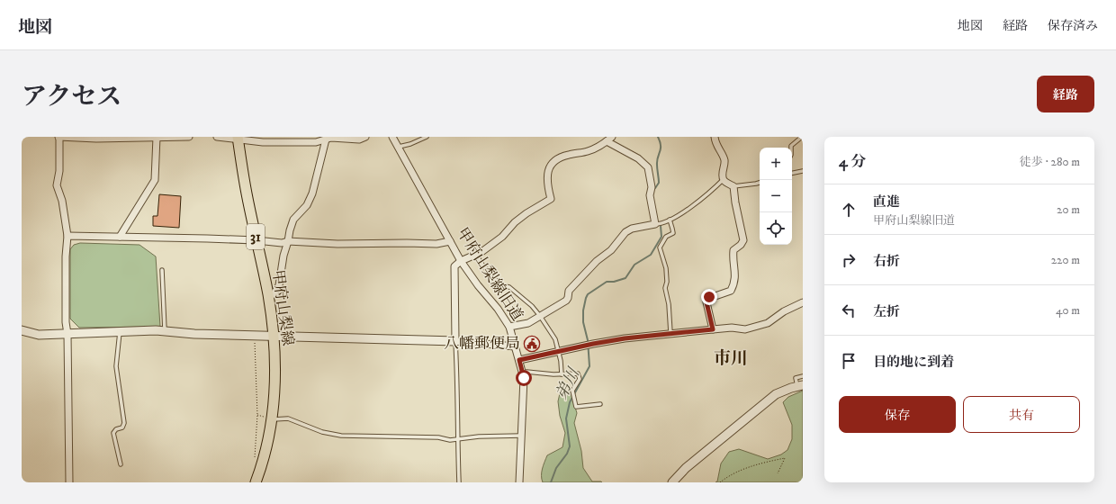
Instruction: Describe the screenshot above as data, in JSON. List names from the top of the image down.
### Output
{
  "streets": {
    "main road": ["31", "甲府山梨線"],
    "street": ["甲府山梨線旧道"]
  },
  "districts": ["市川"],
  "water": ["弟川"],
  "places": {
    "public building": ["八幡郵便局"]
  },
  "page": {
    "header": "地図",
    "nav": ["地図", "経路", "保存済み"],
    "title": "アクセス",
    "buttons": [
      "経路",
      ["保存", "共有"]
    ],
    "heading": ["4 分", "徒歩 · 280 m"],
    "map_buttons": ["+", "−"],
    "list": [
      ["直進", "甲府山梨線旧道", "20 m"],
      ["右折", "220 m"],
      ["左折", "40 m"],
      "目的地に到着"
    ]
  }
}
